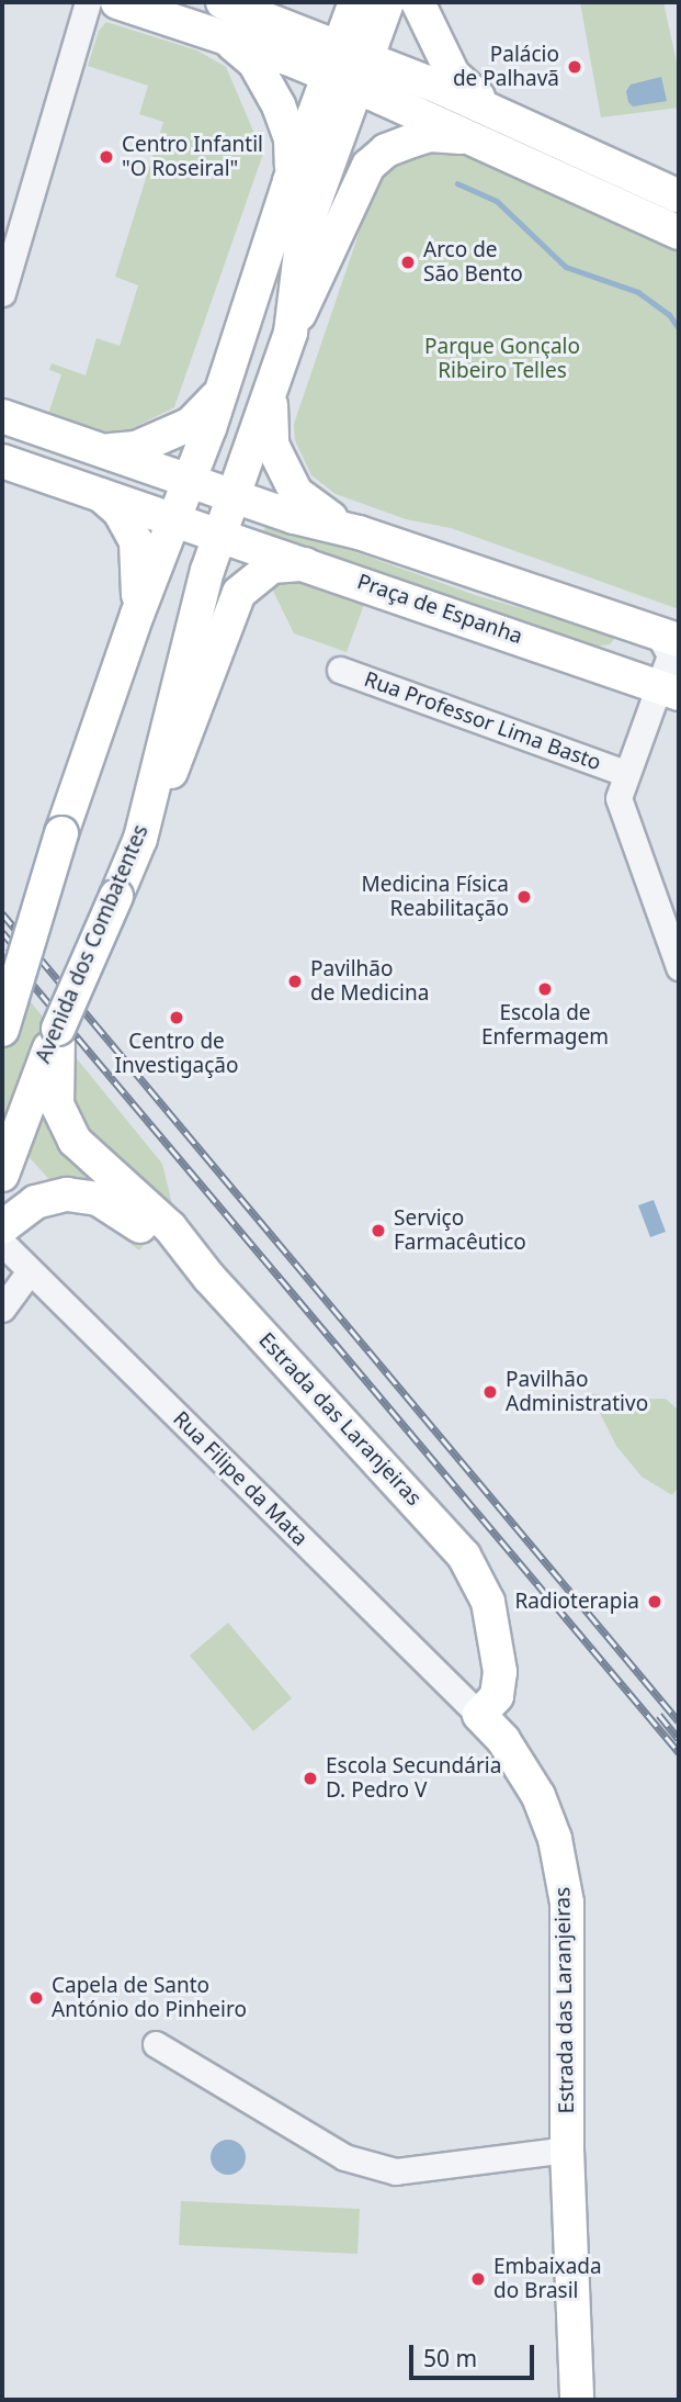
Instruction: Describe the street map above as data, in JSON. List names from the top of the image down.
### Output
{
  "streets": {
    "main road": ["Praça de Espanha", "Avenida dos Combatentes", "Estrada das Laranjeiras"],
    "street": ["Rua Professor Lima Basto", "Rua Filipe da Mata"]
  },
  "crossings": [
    ["Praça de Espanha", "Rua Professor Lima Basto"],
    ["Praça de Espanha", "Avenida dos Combatentes"],
    ["Estrada das Laranjeiras", "Rua Filipe da Mata"]
  ],
  "parks": ["Parque Gonçalo Ribeiro Telles"],
  "places": [
    "Palácio de Palhavã",
    "Centro Infantil \"O Roseiral\"",
    "Arco de São Bento",
    "Medicina Física Reabilitação",
    "Pavilhão de Medicina",
    "Escola de Enfermagem",
    "Centro de Investigação",
    "Serviço Farmacêutico",
    "Pavilhão Administrativo",
    "Radioterapia",
    "Escola Secundária D. Pedro V",
    "Capela de Santo António do Pinheiro",
    "Embaixada do Brasil"
  ],
  "scale_bar": "50 m"
}
